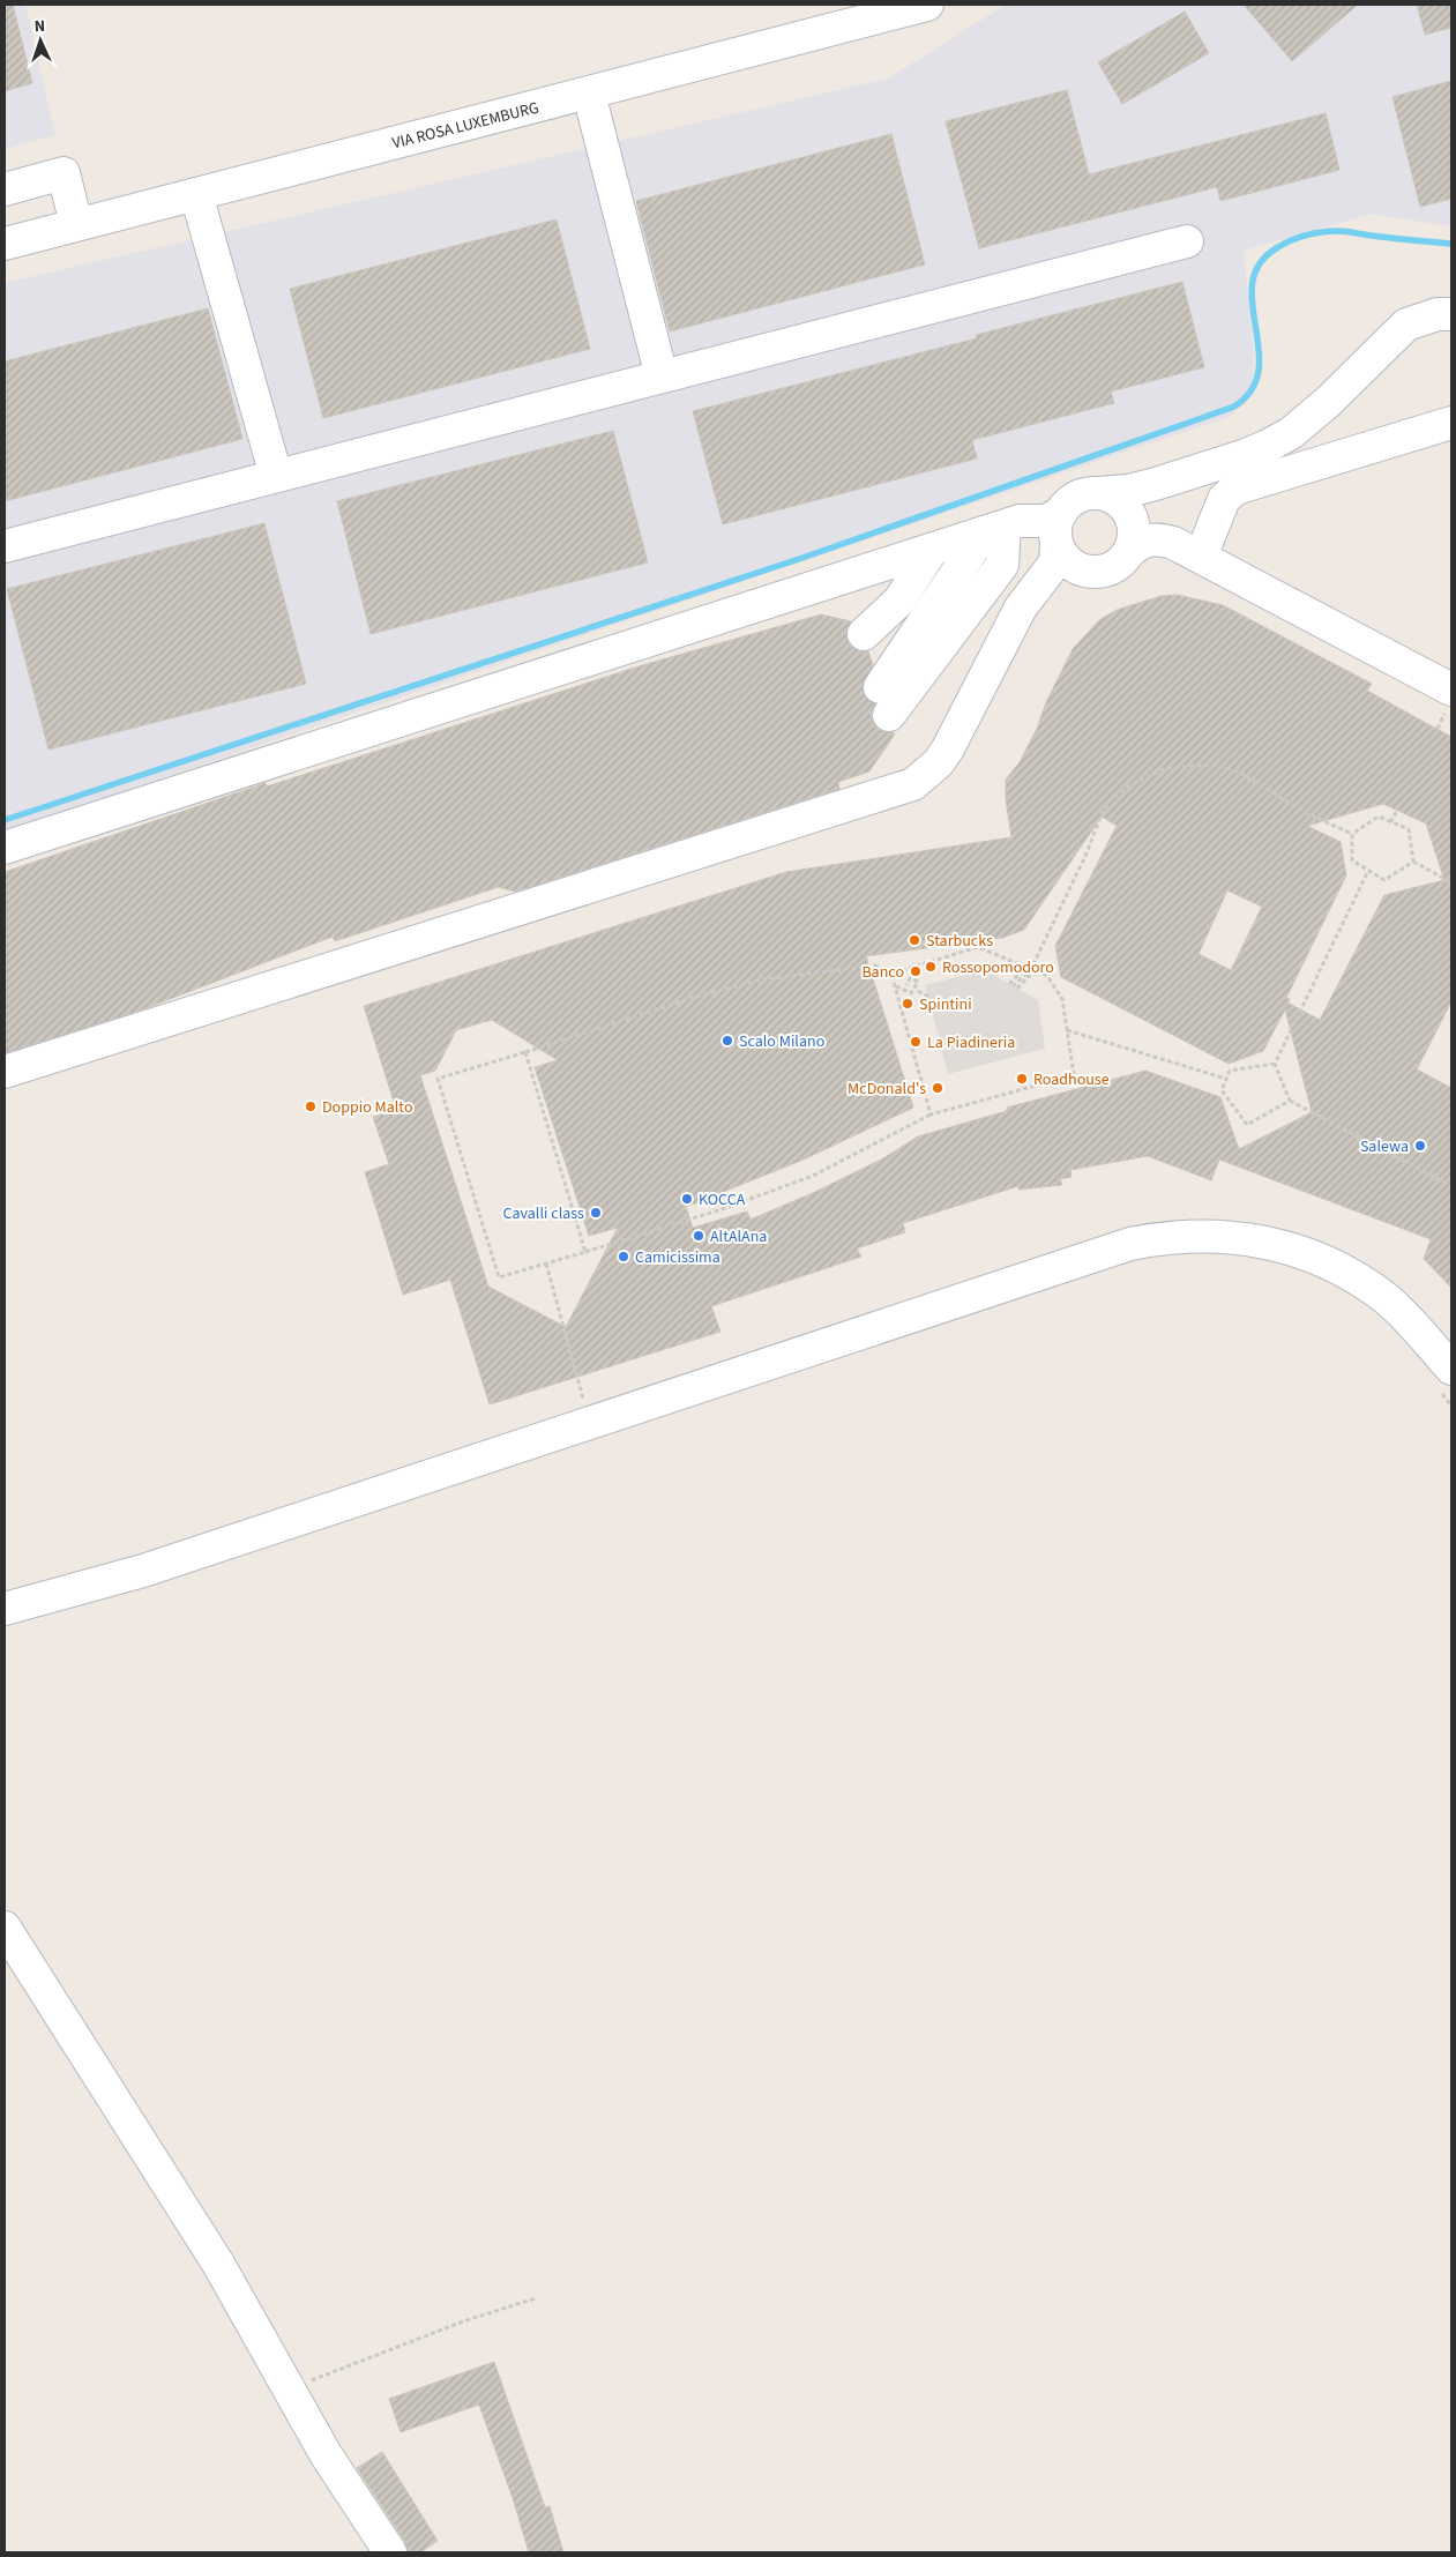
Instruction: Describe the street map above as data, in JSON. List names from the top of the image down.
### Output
{
  "streets": {
    "street": ["VIA ROSA LUXEMBURG"]
  },
  "places": [
    "Starbucks",
    "Rossopomodoro",
    "Banco",
    "Spintini",
    "Scalo Milano",
    "La Piadineria",
    "Roadhouse",
    "McDonald's",
    "Doppio Malto",
    "Salewa",
    "KOCCA",
    "Cavalli class",
    "AltAlAna",
    "Camicissima"
  ],
  "north": "top"
}
